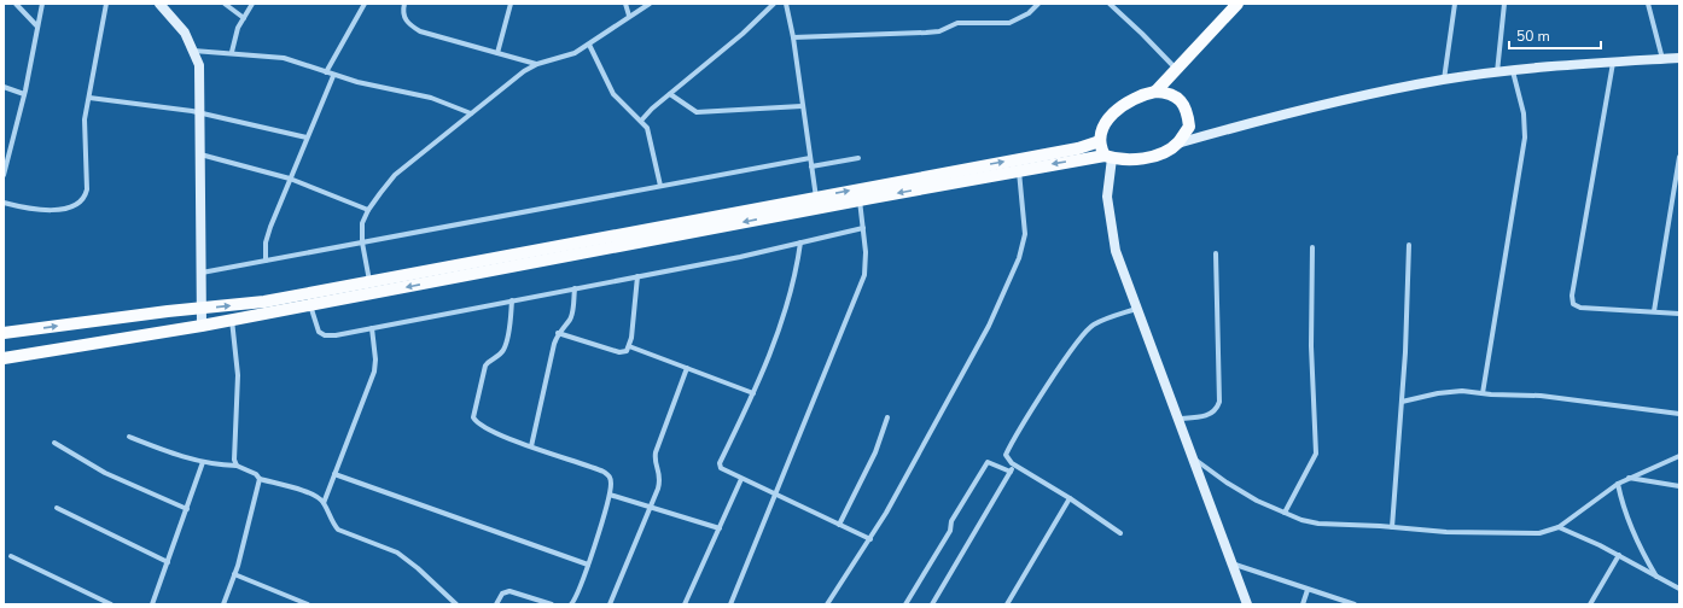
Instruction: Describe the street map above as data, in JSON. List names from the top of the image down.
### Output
{
  "scale_bar": "50 m"
}
